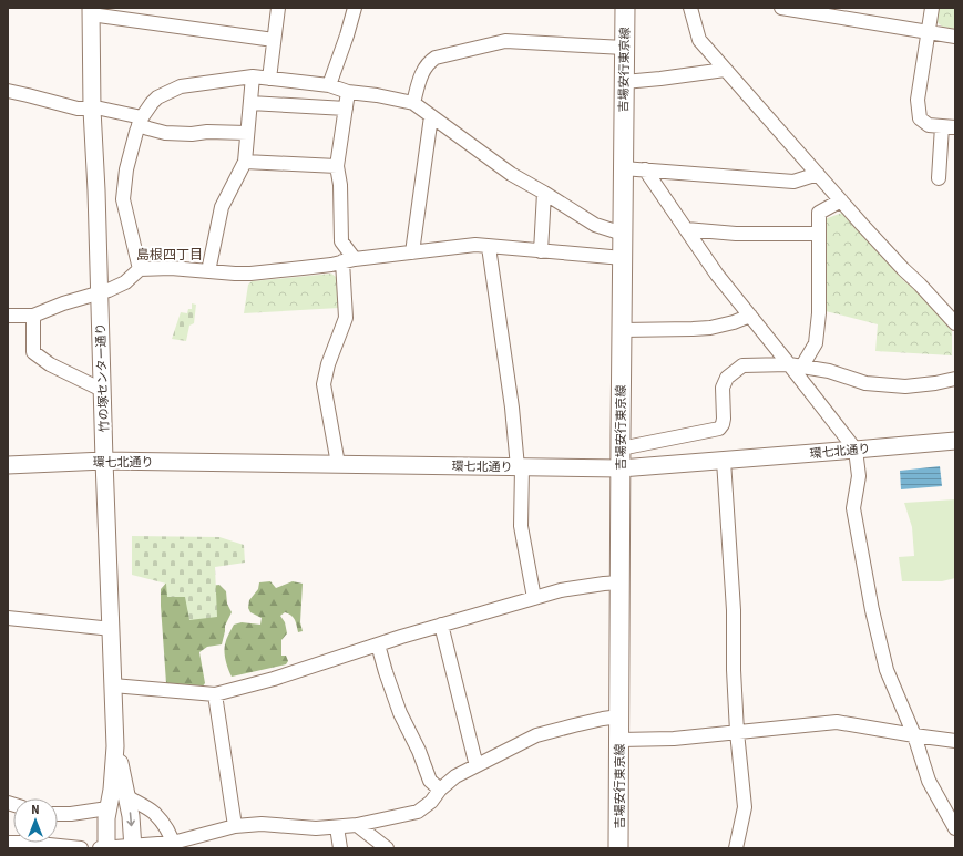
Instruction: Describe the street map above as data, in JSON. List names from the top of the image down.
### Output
{
  "streets": {
    "main road": ["吉場安行東京線"],
    "street": ["竹の塚センター通り", "環七北通り"]
  },
  "crossings": [
    ["吉場安行東京線", "環七北通り"],
    ["竹の塚センター通り", "環七北通り"]
  ],
  "districts": ["島根四丁目"],
  "north": "top"
}
